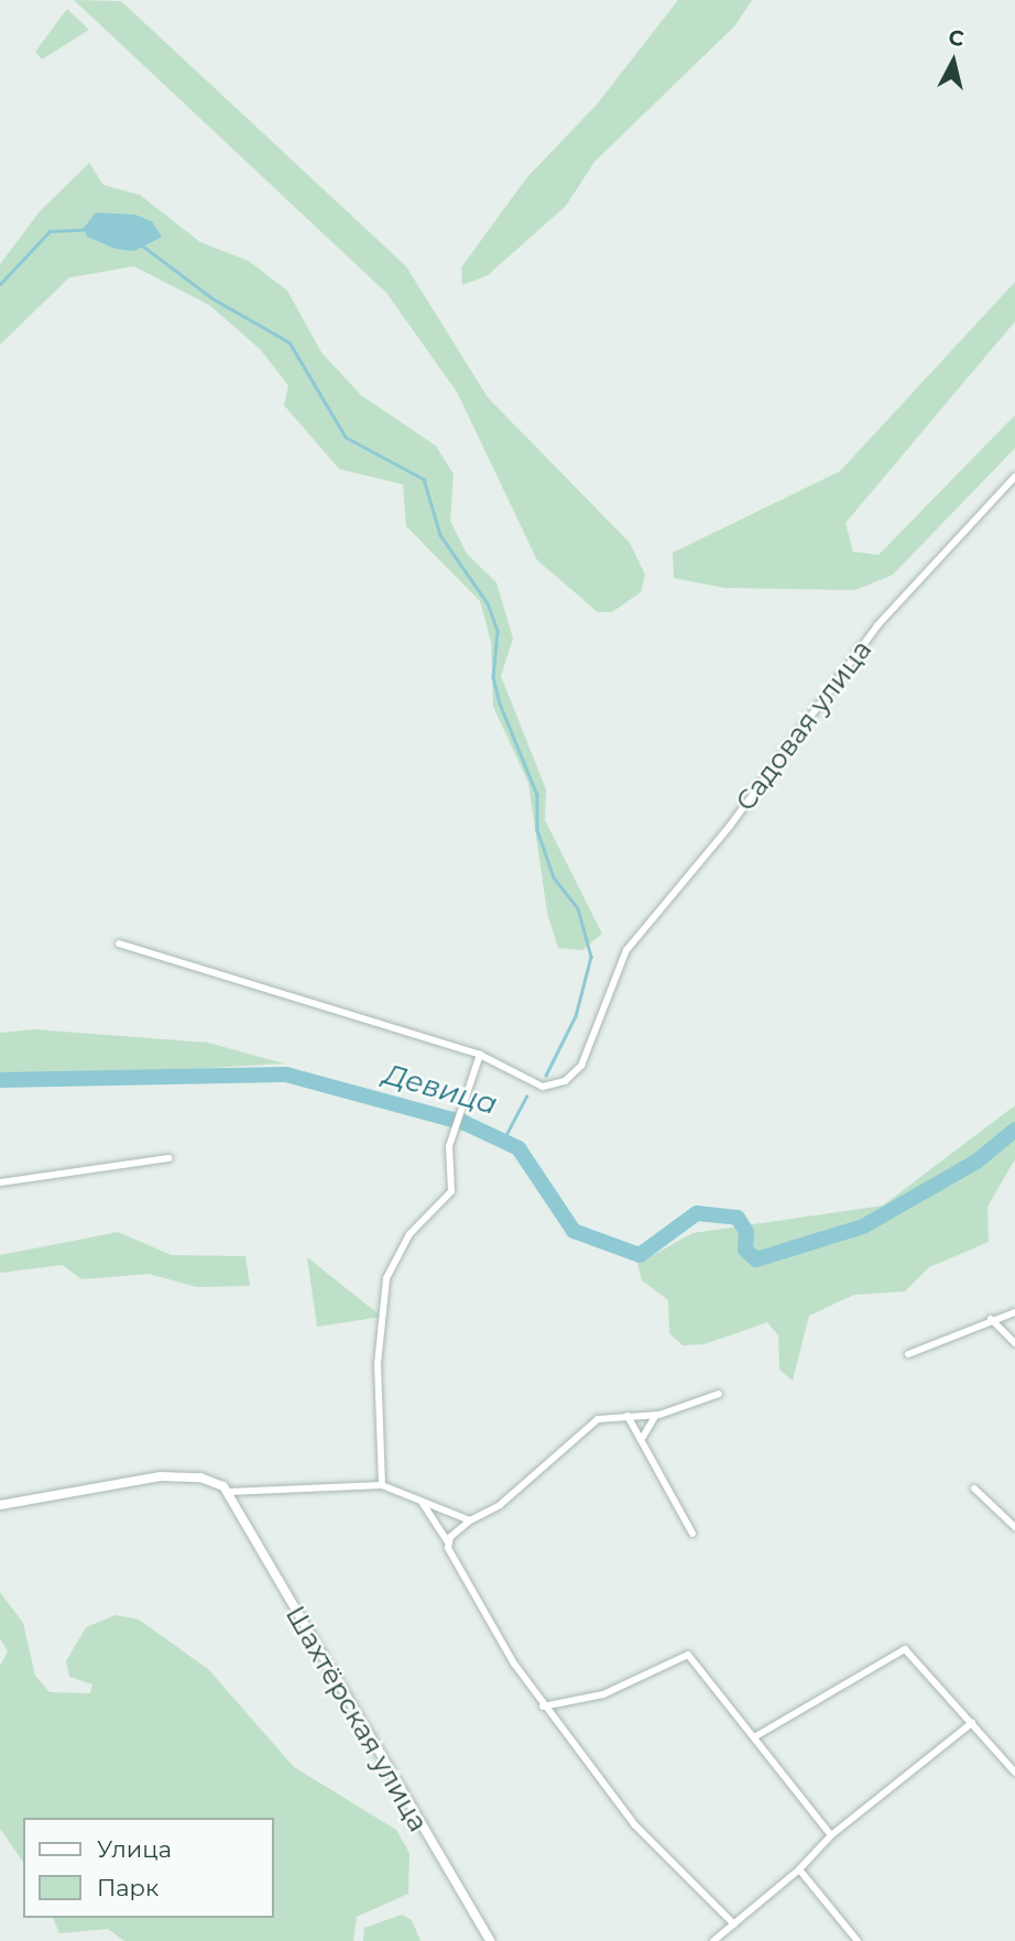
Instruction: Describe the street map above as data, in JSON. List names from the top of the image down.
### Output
{
  "streets": {
    "street": ["Садовая улица", "Шахтёрская улица"]
  },
  "water": ["Девица"],
  "legend": ["Улица", "Парк"],
  "north": "top"
}
